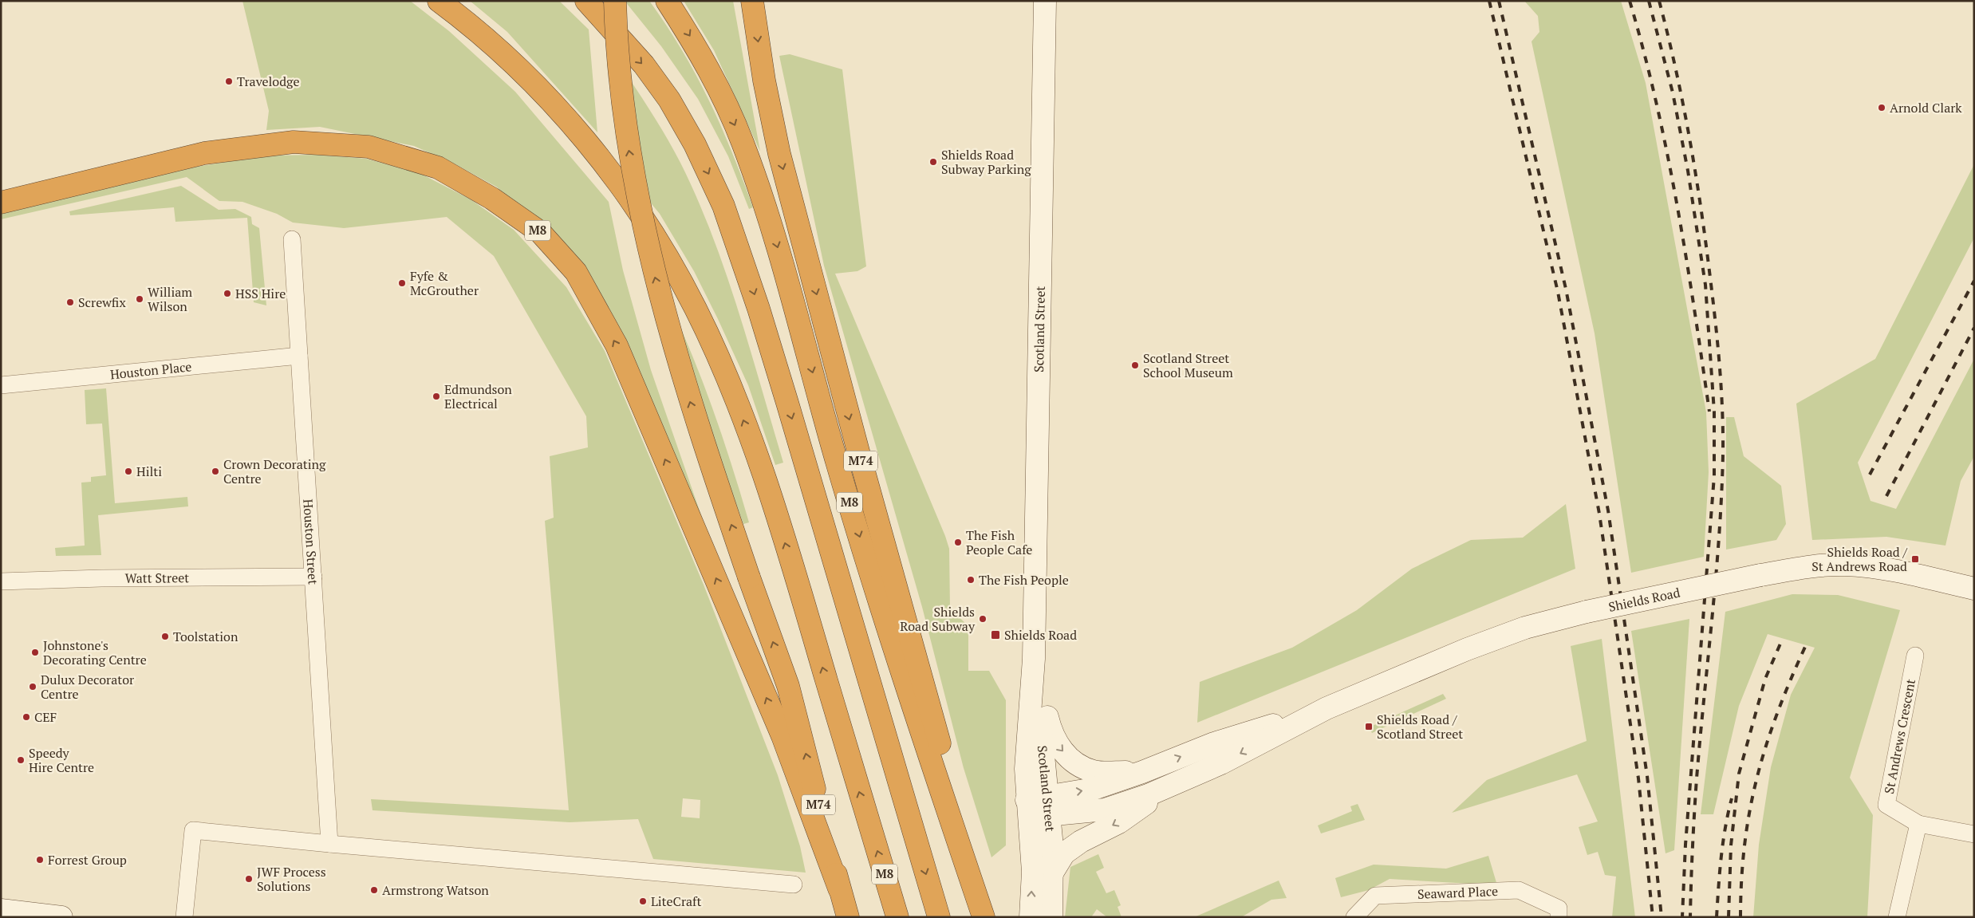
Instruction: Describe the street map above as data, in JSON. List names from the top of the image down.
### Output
{
  "streets": {
    "highway": ["M8", "M74"],
    "street": [
      "Scotland Street",
      "Houston Place",
      "Houston Street",
      "Watt Street",
      "Shields Road",
      "St Andrews Crescent",
      "Seaward Place"
    ]
  },
  "crossings": [
    ["M8", "M74"],
    ["Scotland Street", "Shields Road"],
    ["Houston Place", "Houston Street"],
    ["Houston Street", "Watt Street"]
  ],
  "places": {
    "other": [
      "Travelodge",
      "Arnold Clark",
      "Shields Road Subway Parking",
      "Fyfe & McGrouther",
      "HSS Hire",
      "William Wilson",
      "Screwfix",
      "Scotland Street School Museum",
      "Edmundson Electrical",
      "Hilti",
      "Crown Decorating Centre",
      "The Fish People Cafe",
      "The Fish People",
      "Shields Road Subway",
      "Toolstation",
      "Johnstone's Decorating Centre",
      "Dulux Decorator Centre",
      "CEF",
      "Speedy Hire Centre",
      "Forrest Group",
      "JWF Process Solutions",
      "Armstrong Watson",
      "LiteCraft"
    ],
    "transit": ["Shields Road / St Andrews Road", "Shields Road", "Shields Road / Scotland Street"]
  }
}
